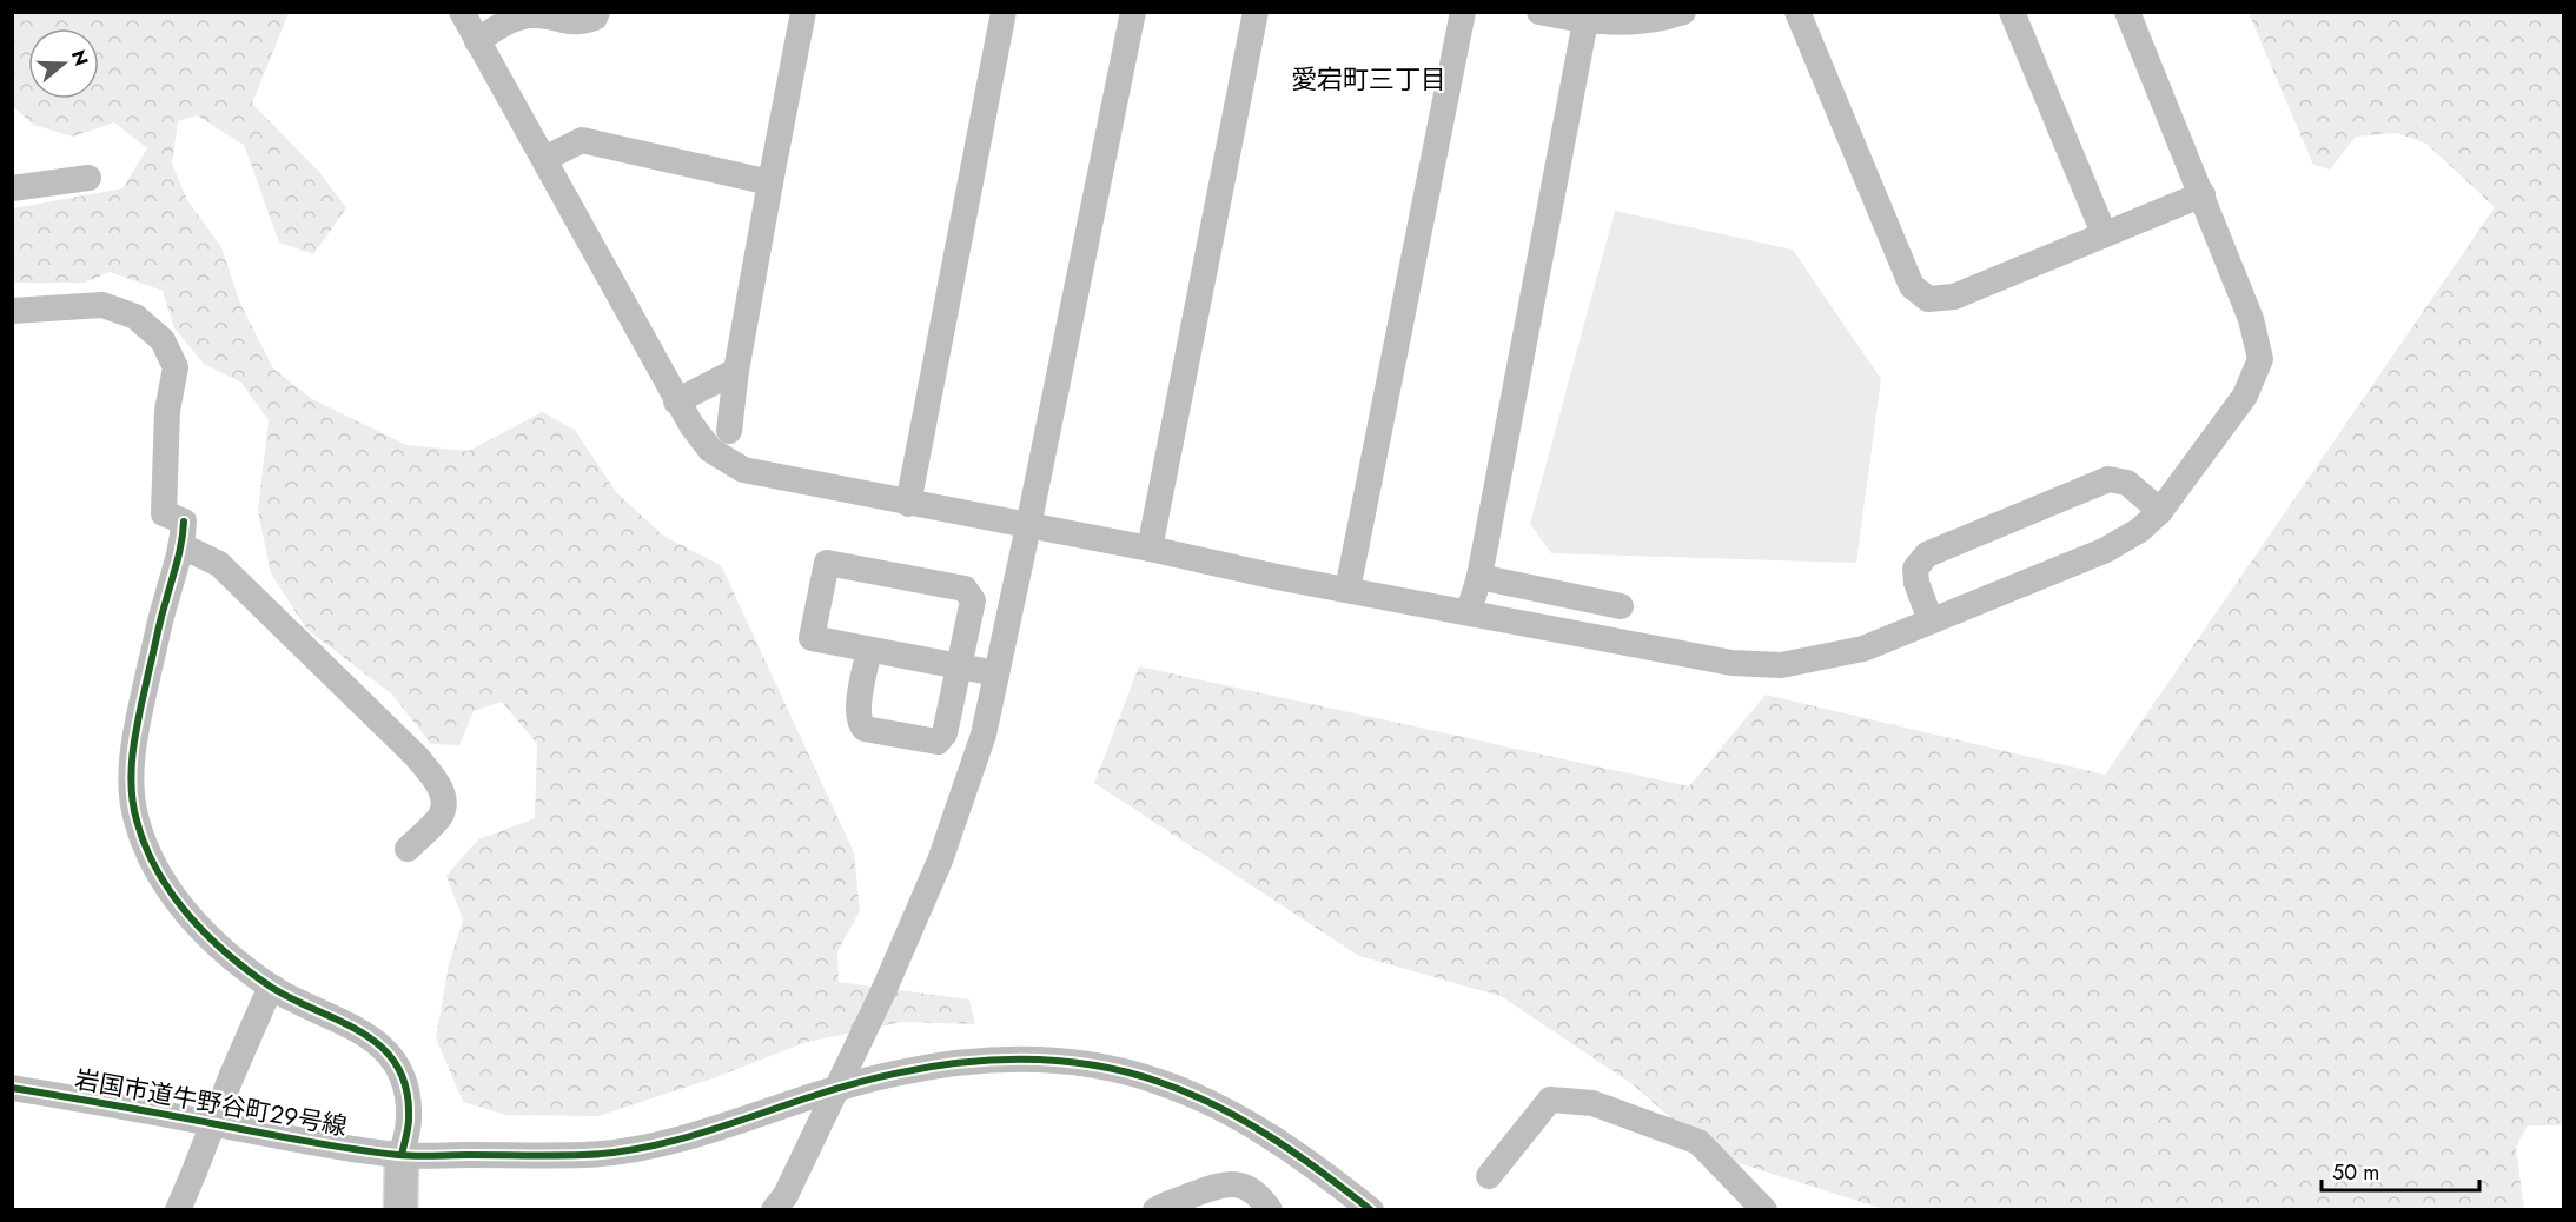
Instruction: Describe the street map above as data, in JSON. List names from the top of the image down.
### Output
{
  "streets": {
    "street": ["岩国市道牛野谷町29号線"]
  },
  "districts": ["愛宕町三丁目"],
  "scale_bar": "50 m",
  "north": "right"
}
